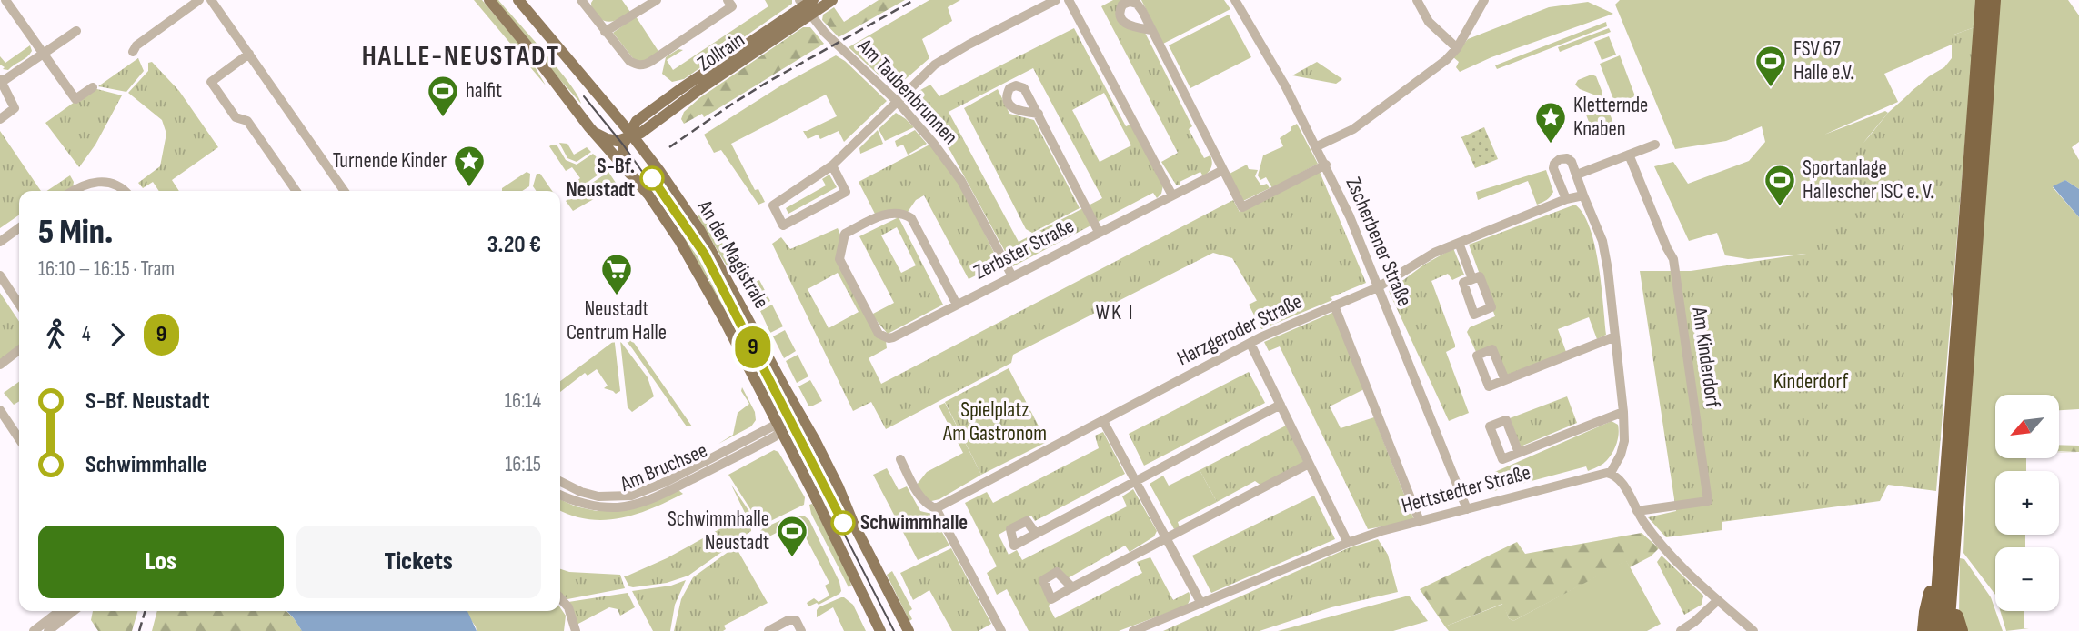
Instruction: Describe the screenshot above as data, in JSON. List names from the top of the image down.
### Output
{
  "streets": {
    "main road": ["Zollrain", "An der Magistrale"],
    "street": [
      "Am Taubenbrunnen",
      "Zscherbener Straße",
      "Zerbster Straße",
      "Harzgeroder Straße",
      "Am Kinderdorf",
      "Am Bruchsee",
      "Hettstedter Straße"
    ]
  },
  "crossings": [
    ["Zollrain", "Am Taubenbrunnen"],
    ["Zollrain", "An der Magistrale"],
    ["Am Taubenbrunnen", "Zerbster Straße"],
    ["Zscherbener Straße", "Harzgeroder Straße"],
    ["Zscherbener Straße", "Hettstedter Straße"],
    ["An der Magistrale", "Am Bruchsee"]
  ],
  "districts": ["HALLE-NEUSTADT", "WK I"],
  "parks": ["Kinderdorf", "Spielplatz Am Gastronom"],
  "places": {
    "sports": [
      "FSV 67 Halle e.V.",
      "halfit",
      "Sportanlage Hallescher ISC e. V.",
      "Schwimmhalle Neustadt"
    ],
    "place": ["Kletternde Knaben", "Turnende Kinder"],
    "other": ["S-Bf. Neustadt", "Schwimmhalle"],
    "supermarket": ["Neustadt Centrum Halle"]
  },
  "lines": ["tram line 9"],
  "north": "bottom left",
  "page": {
    "on_map": "9",
    "heading": ["5 Min.", "16:10 – 16:15 · Tram", "3.20 €"],
    "legs": ["4", "9"],
    "list": [
      {
        "name": "S-Bf. Neustadt",
        "value": "16:14"
      },
      {
        "name": "Schwimmhalle",
        "value": "16:15"
      }
    ],
    "map_buttons": ["+", "−"],
    "buttons": ["Los", "Tickets"]
  }
}
